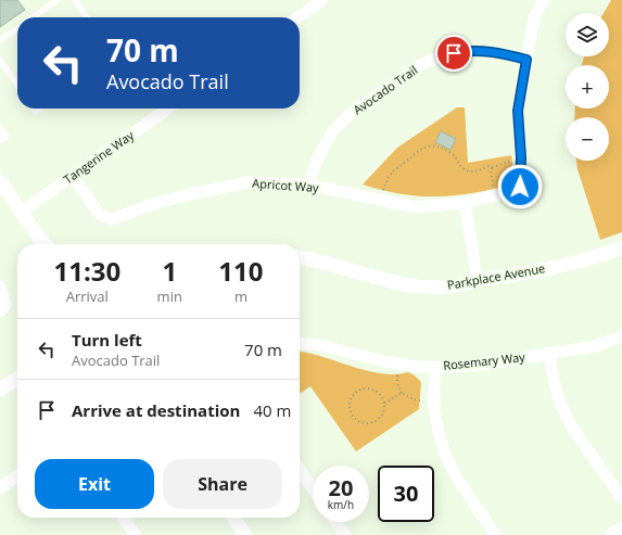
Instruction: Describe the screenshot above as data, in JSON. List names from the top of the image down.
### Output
{
  "streets": {
    "street": [
      "Avocado Trail",
      "Tangerine Way",
      "Apricot Way",
      "Parkplace Avenue",
      "Rosemary Way"
    ]
  },
  "crossings": [
    ["Avocado Trail", "Apricot Way"],
    ["Tangerine Way", "Apricot Way"]
  ],
  "page": {
    "map_buttons": ["+", "−"],
    "turn": ["70 m", "Avocado Trail"],
    "eta": [
      "11:30",
      "Arrival",
      "1",
      "min",
      "110",
      "m"
    ],
    "list": [
      {
        "name": "Turn left",
        "note": "Avocado Trail",
        "value": "70 m"
      },
      {
        "name": "Arrive at destination",
        "value": "40 m"
      }
    ],
    "buttons": ["Exit", "Share"],
    "speed": "20 km/h",
    "limit": "30"
  }
}
